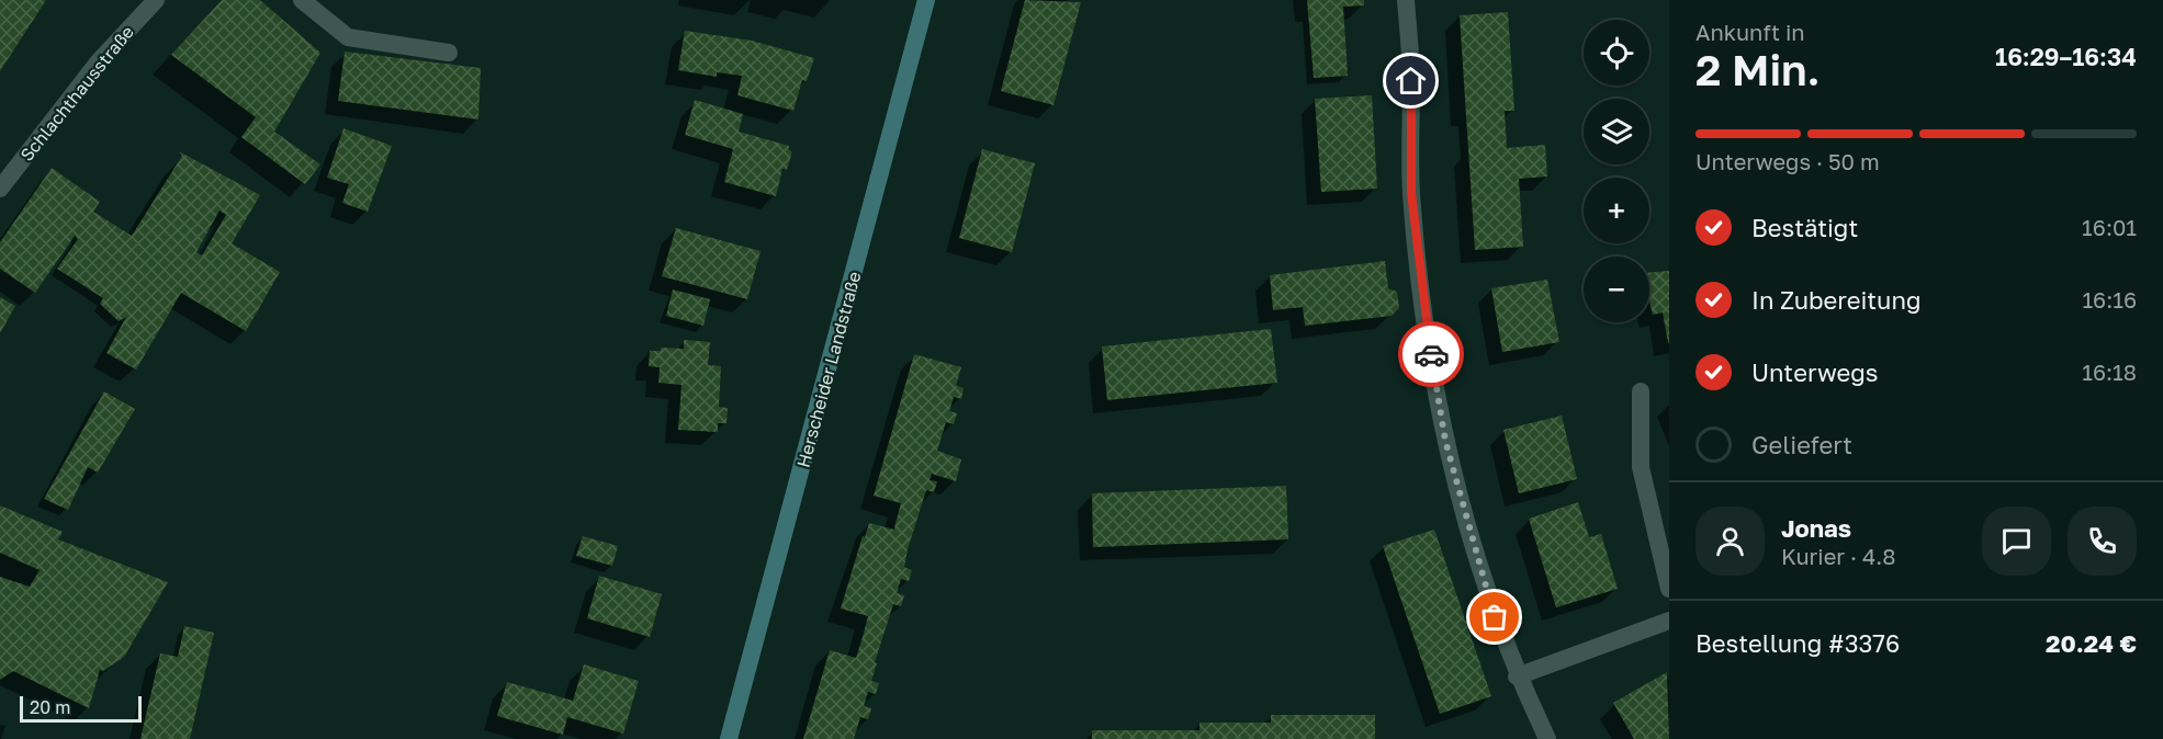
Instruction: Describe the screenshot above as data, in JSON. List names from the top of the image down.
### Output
{
  "streets": {
    "main road": ["Herscheider Landstraße"],
    "street": ["Schlachthausstraße"]
  },
  "scale_bar": "20 m",
  "page": {
    "heading": ["2 Min.", "Ankunft in", "16:29–16:34"],
    "panel": [
      "Jonas",
      "Kurier · 4.8",
      "Bestellung #3376",
      "20.24 €"
    ],
    "map_buttons": ["+", "−"],
    "bar": "Unterwegs · 50 m",
    "list": [
      ["Bestätigt", "16:01"],
      ["In Zubereitung", "16:16"],
      ["Unterwegs", "16:18"],
      "Geliefert"
    ],
    "scale": "20 m"
  }
}
